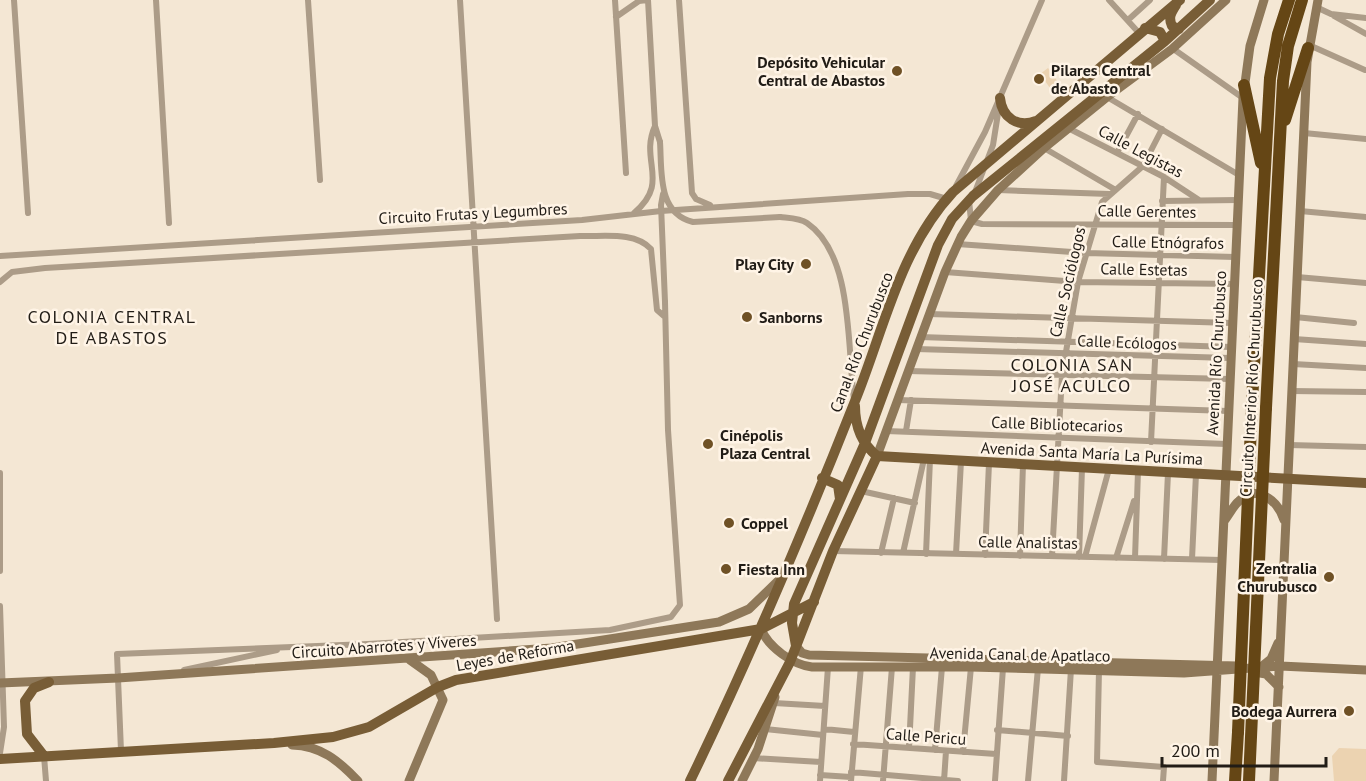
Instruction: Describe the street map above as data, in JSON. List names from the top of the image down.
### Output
{
  "streets": {
    "highway": ["Circuito Interior Río Churubusco"],
    "main road": [
      "Canal Río Churubusco",
      "Avenida Río Churubusco",
      "Avenida Santa María La Purísima",
      "Circuito Abarrotes y Víveres",
      "Avenida Canal de Apatlaco",
      "Leyes de Reforma"
    ],
    "street": [
      "Calle Legistas",
      "Calle Gerentes",
      "Circuito Frutas y Legumbres",
      "Calle Etnógrafos",
      "Calle Estetas",
      "Calle Sociólogos",
      "Calle Ecólogos",
      "Calle Bibliotecarios",
      "Calle Analistas",
      "Calle Pericu"
    ]
  },
  "crossings": [
    ["Calle Legistas", "Calle Sociólogos"],
    ["Calle Gerentes", "Calle Sociólogos"],
    ["Calle Gerentes", "Avenida Río Churubusco"],
    ["Circuito Frutas y Legumbres", "Canal Río Churubusco"],
    ["Calle Etnógrafos", "Calle Sociólogos"],
    ["Calle Etnógrafos", "Avenida Río Churubusco"],
    ["Calle Estetas", "Calle Sociólogos"],
    ["Calle Estetas", "Avenida Río Churubusco"],
    ["Calle Sociólogos", "Calle Ecólogos"],
    ["Calle Sociólogos", "Calle Bibliotecarios"],
    ["Calle Sociólogos", "Avenida Santa María La Purísima"],
    ["Calle Sociólogos", "Calle Analistas"],
    ["Canal Río Churubusco", "Circuito Abarrotes y Víveres"],
    ["Canal Río Churubusco", "Leyes de Reforma"],
    ["Calle Ecólogos", "Avenida Río Churubusco"],
    ["Avenida Río Churubusco", "Calle Bibliotecarios"],
    ["Avenida Río Churubusco", "Avenida Santa María La Purísima"],
    ["Avenida Río Churubusco", "Calle Analistas"],
    ["Avenida Río Churubusco", "Avenida Canal de Apatlaco"]
  ],
  "districts": ["COLONIA CENTRAL DE ABASTOS", "COLONIA SAN JOSÉ ACULCO"],
  "places": [
    "Depósito Vehicular Central de Abastos",
    "Pilares Central de Abasto",
    "Play City",
    "Sanborns",
    "Cinépolis Plaza Central",
    "Coppel",
    "Fiesta Inn",
    "Zentralia Churubusco",
    "Bodega Aurrera"
  ],
  "scale_bar": "200 m"
}
